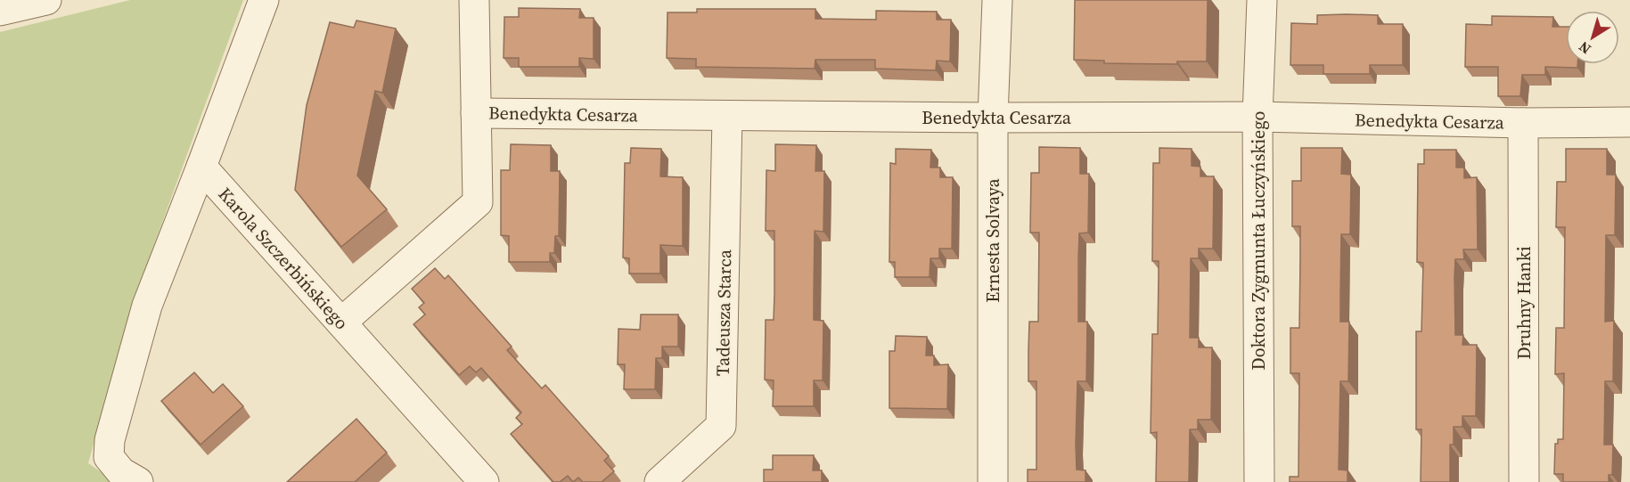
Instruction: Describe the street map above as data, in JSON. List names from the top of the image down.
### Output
{
  "streets": {
    "street": [
      "Benedykta Cesarza",
      "Ernesta Solvaya",
      "Doktora Zygmunta Łuczyńskiego",
      "Karola Szczerbińskiego",
      "Druhny Hanki",
      "Tadeusza Starca"
    ]
  },
  "crossings": [
    ["Benedykta Cesarza", "Ernesta Solvaya"],
    ["Benedykta Cesarza", "Doktora Zygmunta Łuczyńskiego"],
    ["Benedykta Cesarza", "Druhny Hanki"],
    ["Benedykta Cesarza", "Tadeusza Starca"]
  ],
  "north": "bottom left"
}
